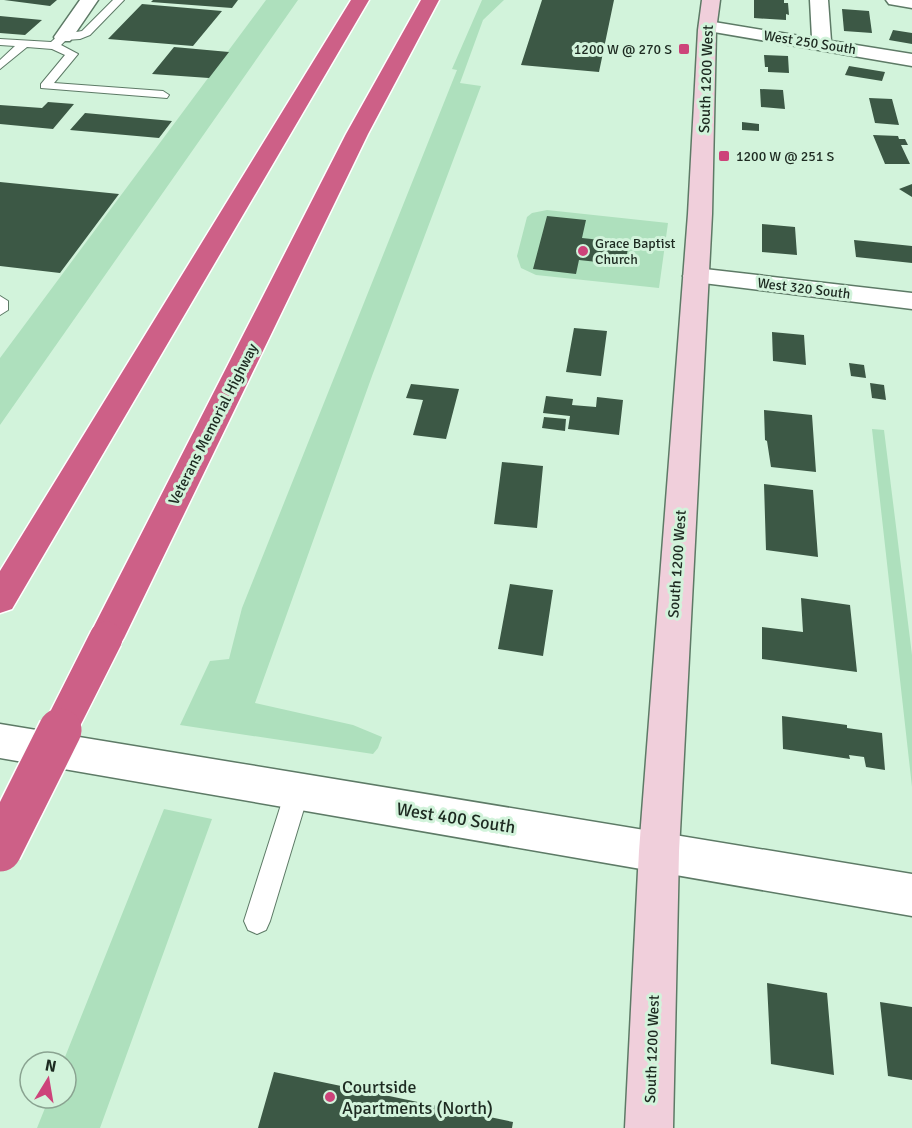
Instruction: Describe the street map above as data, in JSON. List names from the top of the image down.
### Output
{
  "streets": {
    "highway": ["Veterans Memorial Highway"],
    "main road": ["South 1200 West"],
    "street": ["West 250 South", "West 320 South", "West 400 South"]
  },
  "crossings": [
    ["West 250 South", "South 1200 West"],
    ["South 1200 West", "West 320 South"],
    ["South 1200 West", "West 400 South"]
  ],
  "places": {
    "transit": ["1200 W @ 270 S", "1200 W @ 251 S"],
    "other": ["Grace Baptist Church", "Courtside Apartments (North)"]
  },
  "north": "top"
}
